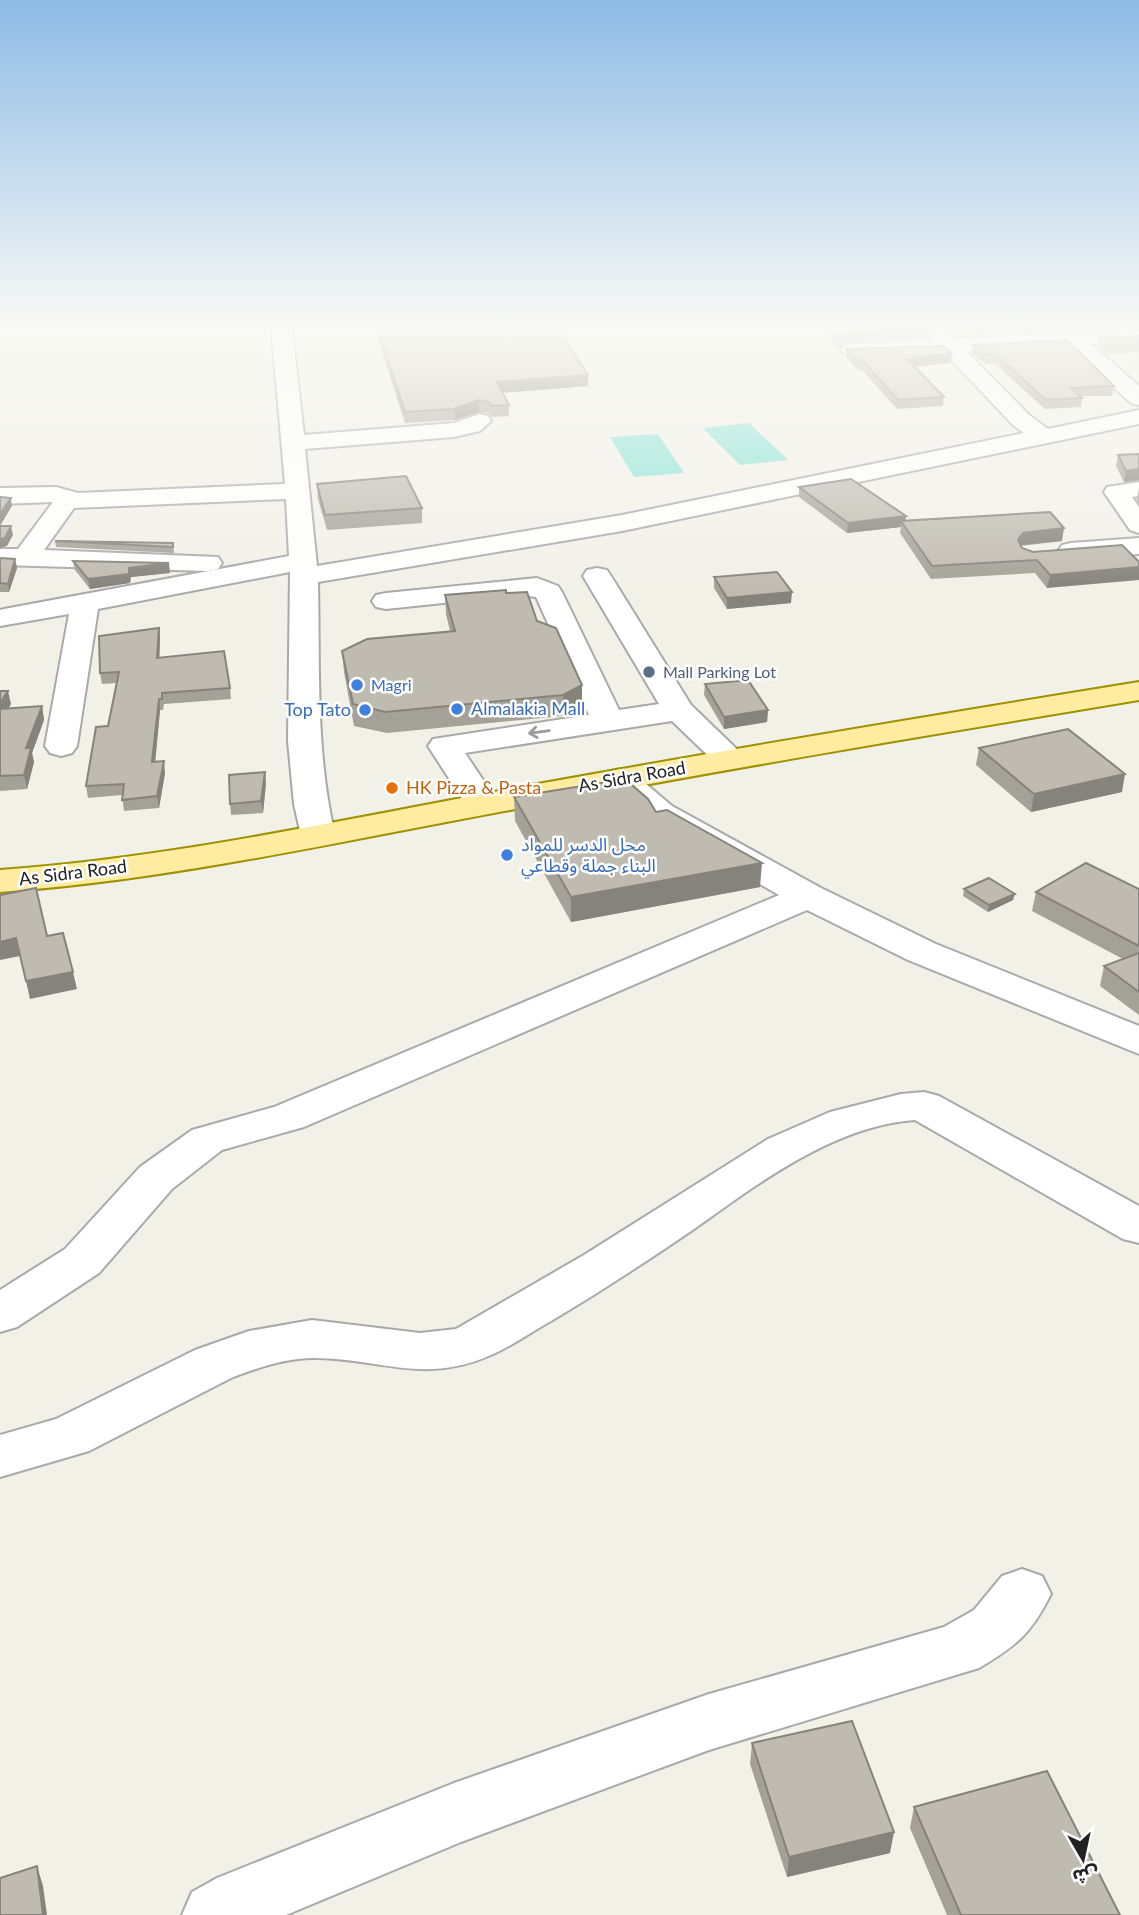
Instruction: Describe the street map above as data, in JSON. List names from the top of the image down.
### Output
{
  "streets": {
    "main road": ["As Sidra Road"]
  },
  "places": [
    "Mall Parking Lot",
    "Magri",
    "Almalakia Mall",
    "Top Tato",
    "HK Pizza & Pasta",
    "محل الدسر للمواد البناء جملة وقطاعي"
  ],
  "north": "bottom"
}
